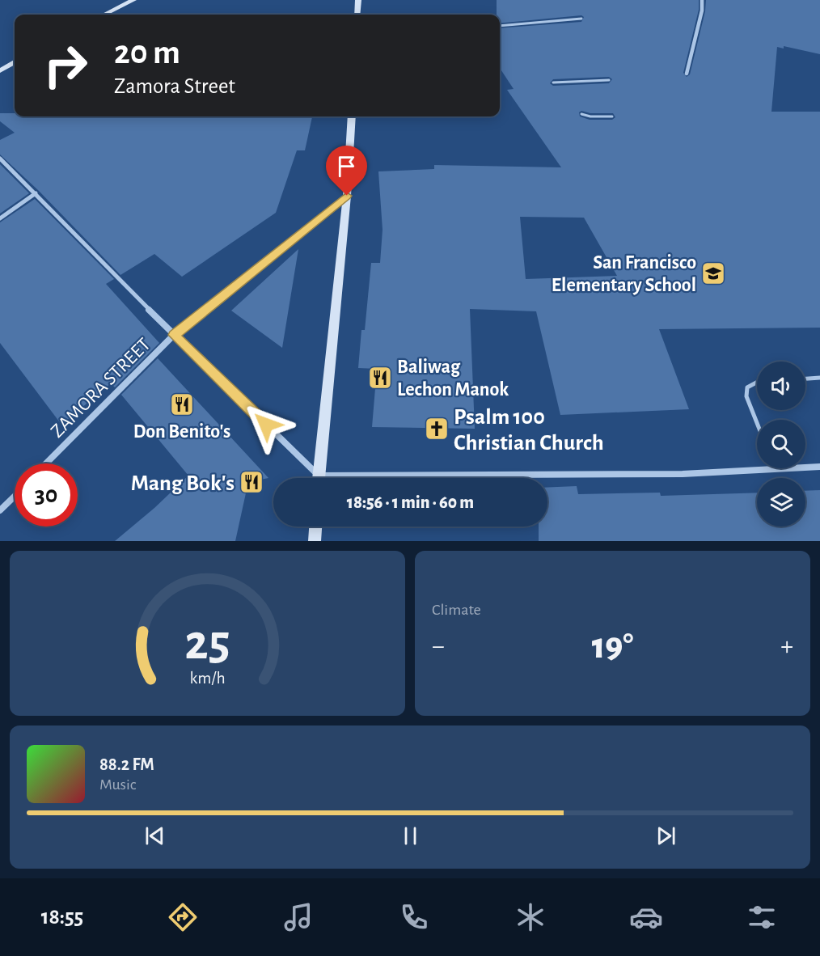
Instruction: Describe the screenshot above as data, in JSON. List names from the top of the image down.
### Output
{
  "streets": {
    "street": ["ZAMORA STREET"]
  },
  "places": {
    "school or university": ["San Francisco Elementary School"],
    "restaurant": ["Baliwag Lechon Manok", "Don Benito's", "Mang Bok's"],
    "church": ["Psalm 100 Christian Church"]
  },
  "page": {
    "turn": ["20 m", "Zamora Street"],
    "limit": "30",
    "trip": "18:56 · 1 min · 60 m",
    "tile": "Climate",
    "heat": ["−", "19°", "+"],
    "song": ["88.2 FM", "Music"],
    "tabs": "18:55",
    "gauge": ["25", "km/h"]
  }
}
